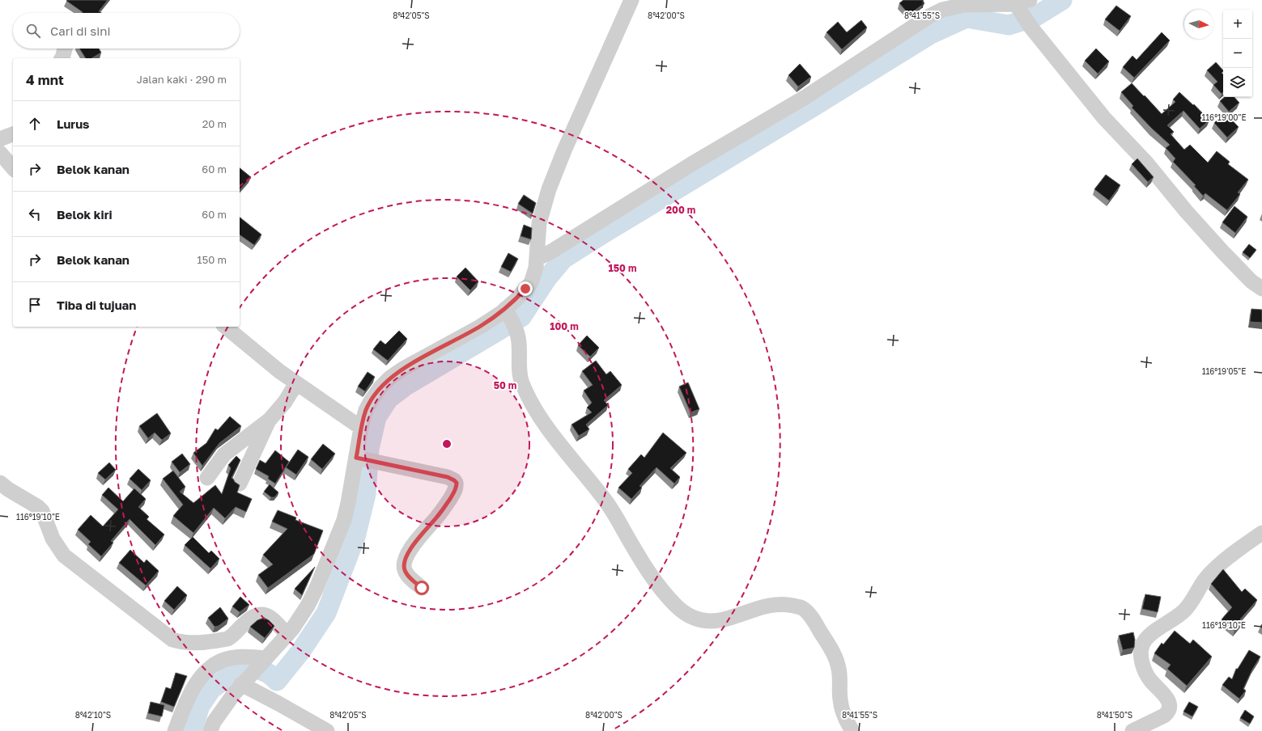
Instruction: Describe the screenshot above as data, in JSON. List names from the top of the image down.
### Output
{
  "north": "right",
  "page": {
    "map_buttons": ["+", "−"],
    "search": "Cari di sini",
    "heading": ["4 mnt", "Jalan kaki · 290 m"],
    "list": [
      ["Lurus", "20 m"],
      ["Belok kanan", "60 m"],
      ["Belok kiri", "60 m"],
      ["Belok kanan", "150 m"],
      "Tiba di tujuan"
    ]
  },
  "coordinates": [
    "8°42'05\"S",
    "8°42'00\"S",
    "8°41'55\"S",
    "116°19'00\"E",
    "116°19'05\"E",
    "116°19'10\"E",
    "8°42'10\"S",
    "8°41'50\"S"
  ],
  "rings": [
    "200 m",
    "150 m",
    "100 m",
    "50 m"
  ]
}
